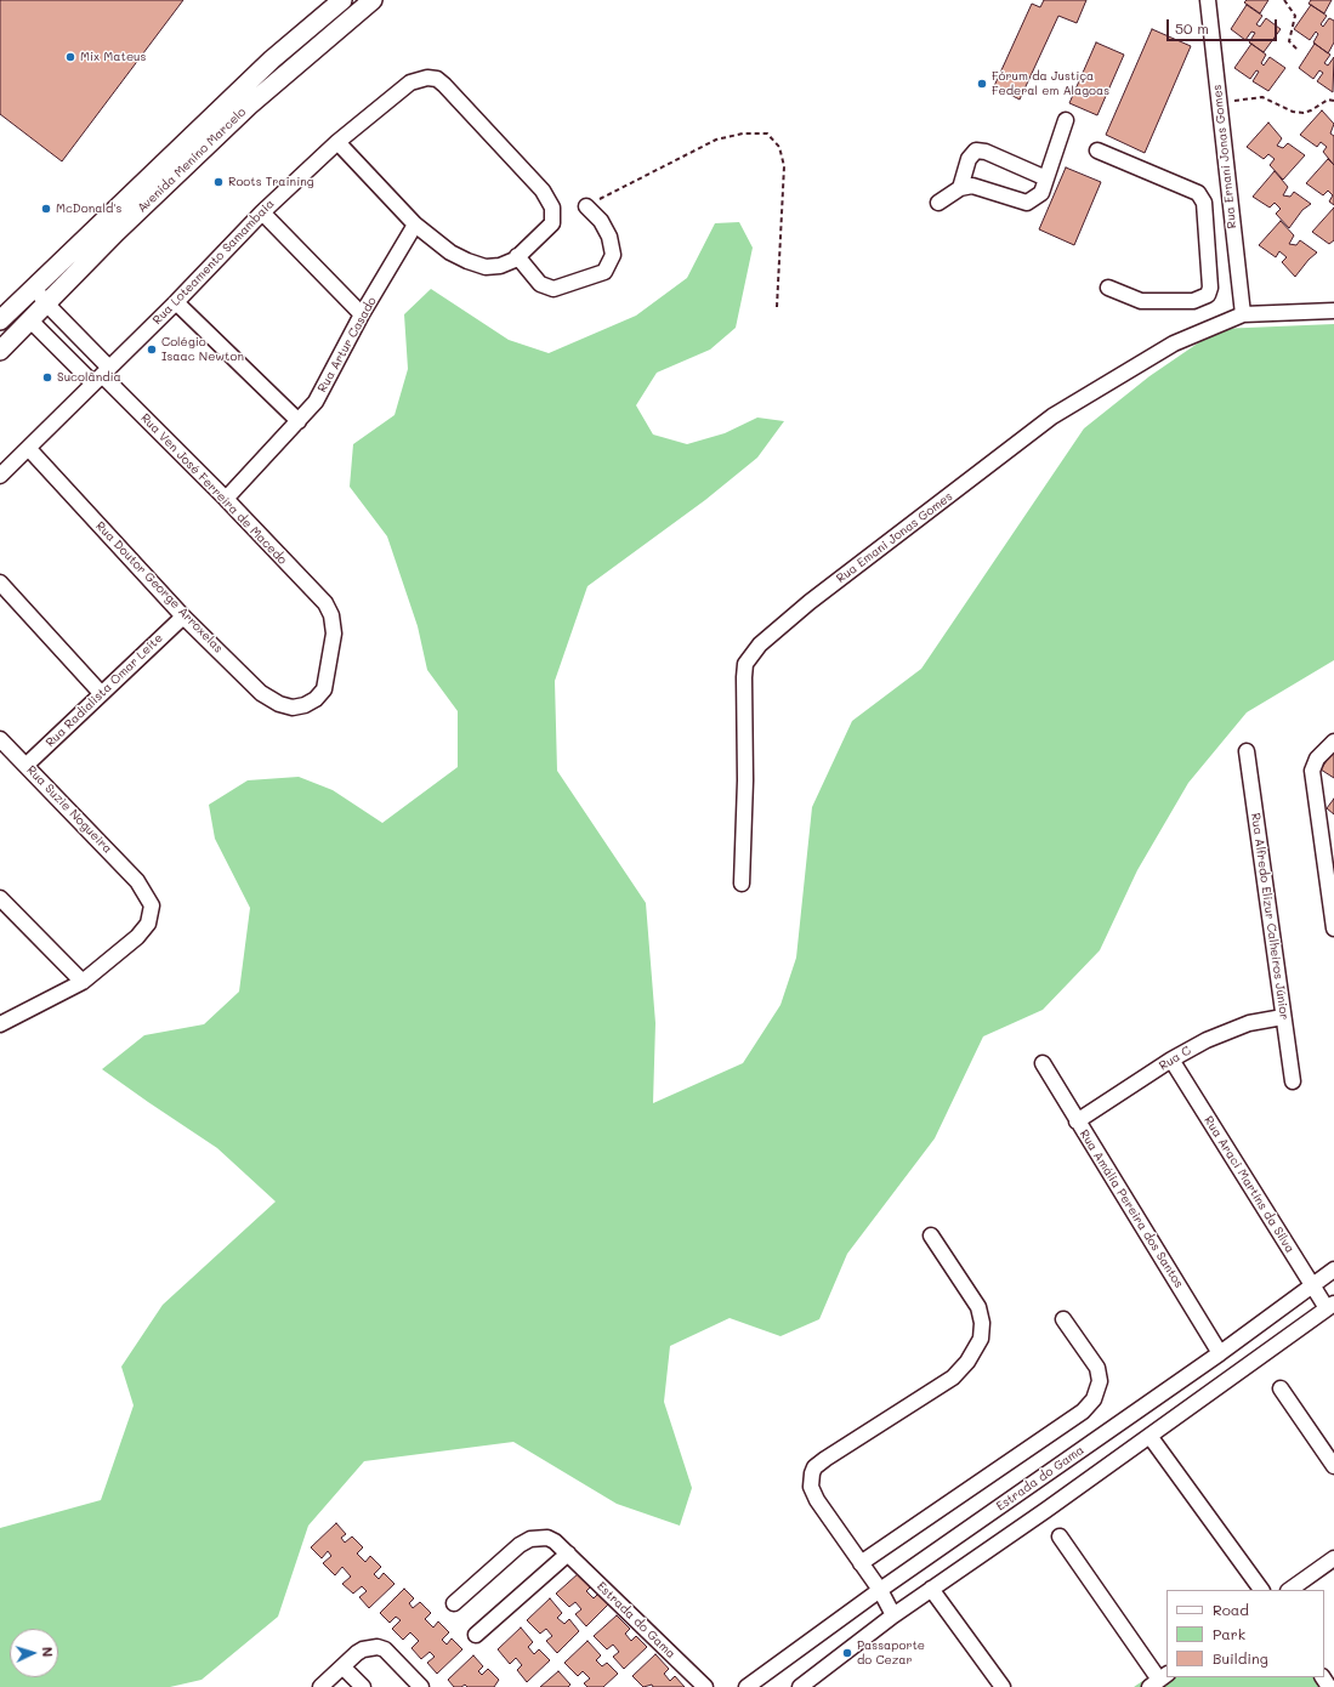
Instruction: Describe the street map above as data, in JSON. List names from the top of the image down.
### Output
{
  "streets": {
    "main road": ["Avenida Menino Marcelo"],
    "street": [
      "Rua Ernani Jonas Gomes",
      "Rua Loteamento Samambaia",
      "Rua Artur Casado",
      "Rua Ven José Ferreira de Macedo",
      "Rua Emani Jonas Gomes",
      "Rua Doutor George Arroxelas",
      "Rua Radialista Omar Leite",
      "Rua Suzie Nogueira",
      "Rua Alfredo Elizur Calheiros Júnior",
      "Rua C",
      "Rua Araci Martins da Silva",
      "Rua Amália Pereira dos Santos",
      "Estrada do Gama"
    ]
  },
  "crossings": [
    ["Rua Ernani Jonas Gomes", "Rua Emani Jonas Gomes"],
    ["Avenida Menino Marcelo", "Rua Ven José Ferreira de Macedo"],
    ["Rua Loteamento Samambaia", "Rua Ven José Ferreira de Macedo"],
    ["Rua Loteamento Samambaia", "Rua Doutor George Arroxelas"],
    ["Rua Artur Casado", "Rua Ven José Ferreira de Macedo"],
    ["Rua Ven José Ferreira de Macedo", "Rua Doutor George Arroxelas"],
    ["Rua Doutor George Arroxelas", "Rua Radialista Omar Leite"],
    ["Rua Radialista Omar Leite", "Rua Suzie Nogueira"],
    ["Rua Alfredo Elizur Calheiros Júnior", "Rua C"],
    ["Rua C", "Rua Araci Martins da Silva"],
    ["Rua C", "Rua Amália Pereira dos Santos"],
    ["Rua Araci Martins da Silva", "Estrada do Gama"],
    ["Rua Amália Pereira dos Santos", "Estrada do Gama"]
  ],
  "places": [
    "Mix Mateus",
    "Fórum da Justiça Federal em Alagoas",
    "Roots Training",
    "McDonald's",
    "Colégio Isaac Newton",
    "Sucolândia",
    "Passaporte do Cezar"
  ],
  "legend": ["Road", "Park", "Building"],
  "scale_bar": "50 m",
  "north": "right"
}
